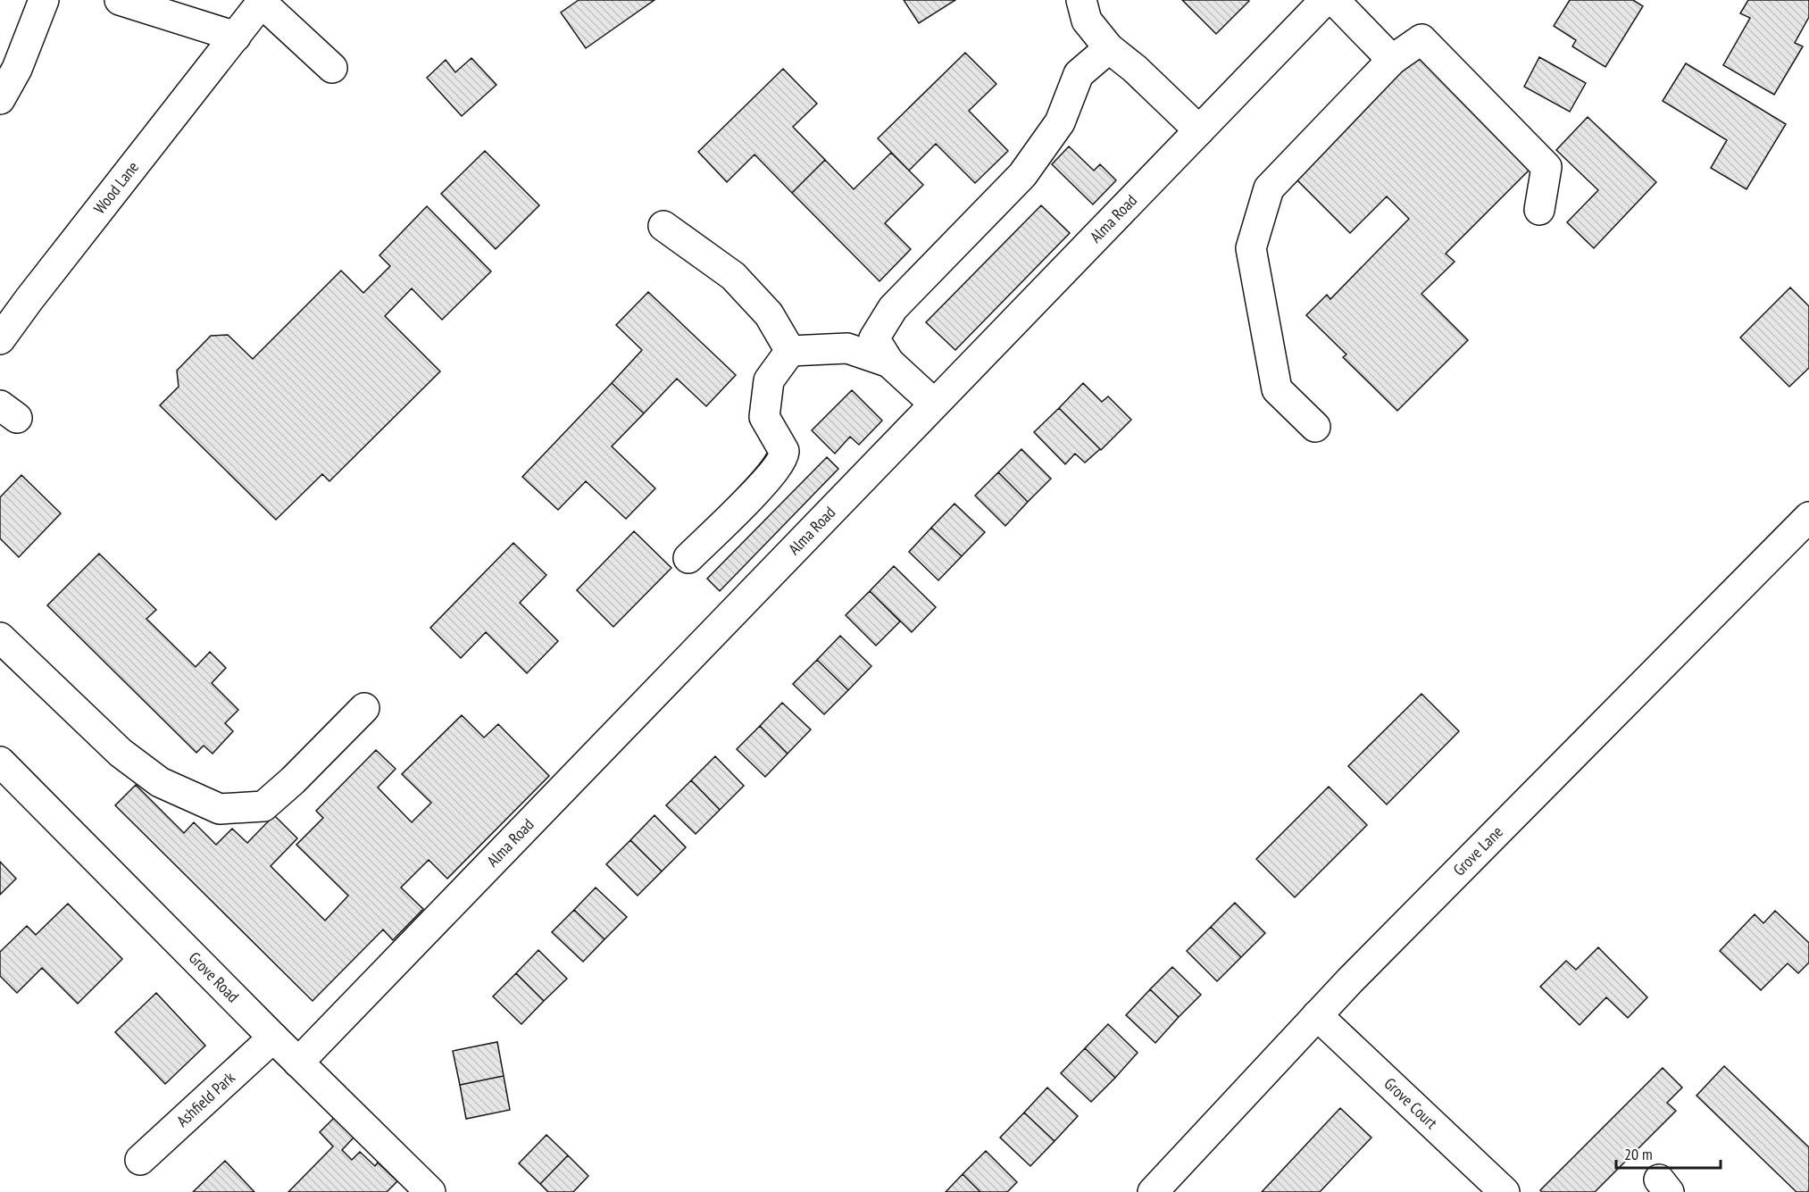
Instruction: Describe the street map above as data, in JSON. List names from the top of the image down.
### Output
{
  "streets": {
    "street": [
      "Wood Lane",
      "Alma Road",
      "Grove Lane",
      "Grove Road",
      "Ashfield Park",
      "Grove Court"
    ]
  },
  "crossings": [
    ["Alma Road", "Grove Road"],
    ["Grove Lane", "Grove Court"],
    ["Grove Road", "Ashfield Park"]
  ],
  "scale_bar": "20 m"
}
